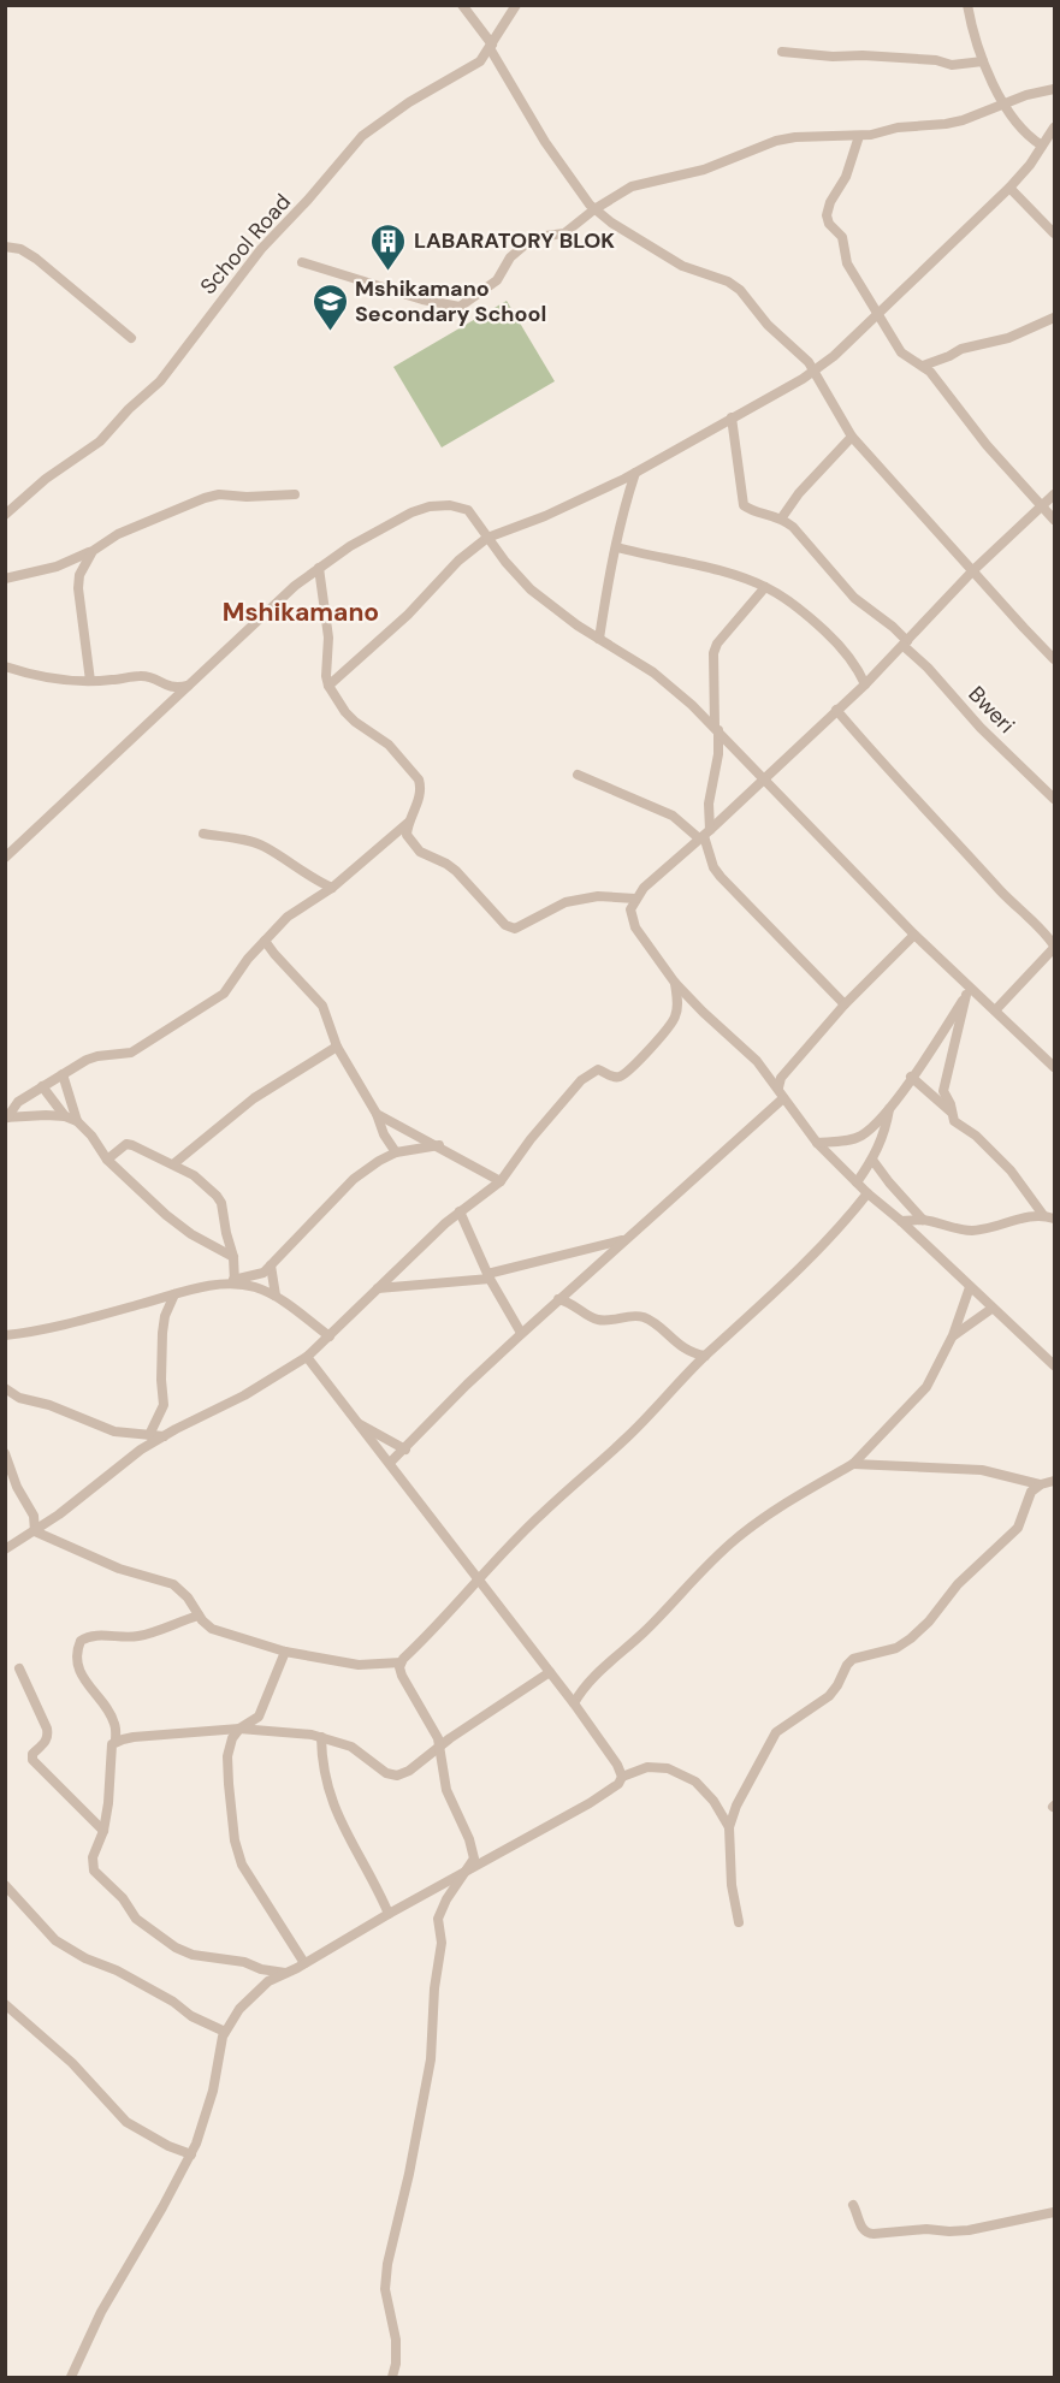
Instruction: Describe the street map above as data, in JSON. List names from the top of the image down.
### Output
{
  "streets": {
    "street": ["School Road", "Bweri"]
  },
  "districts": ["Mshikamano"],
  "places": {
    "building": ["LABARATORY BLOK"],
    "school or university": ["Mshikamano Secondary School"]
  }
}
